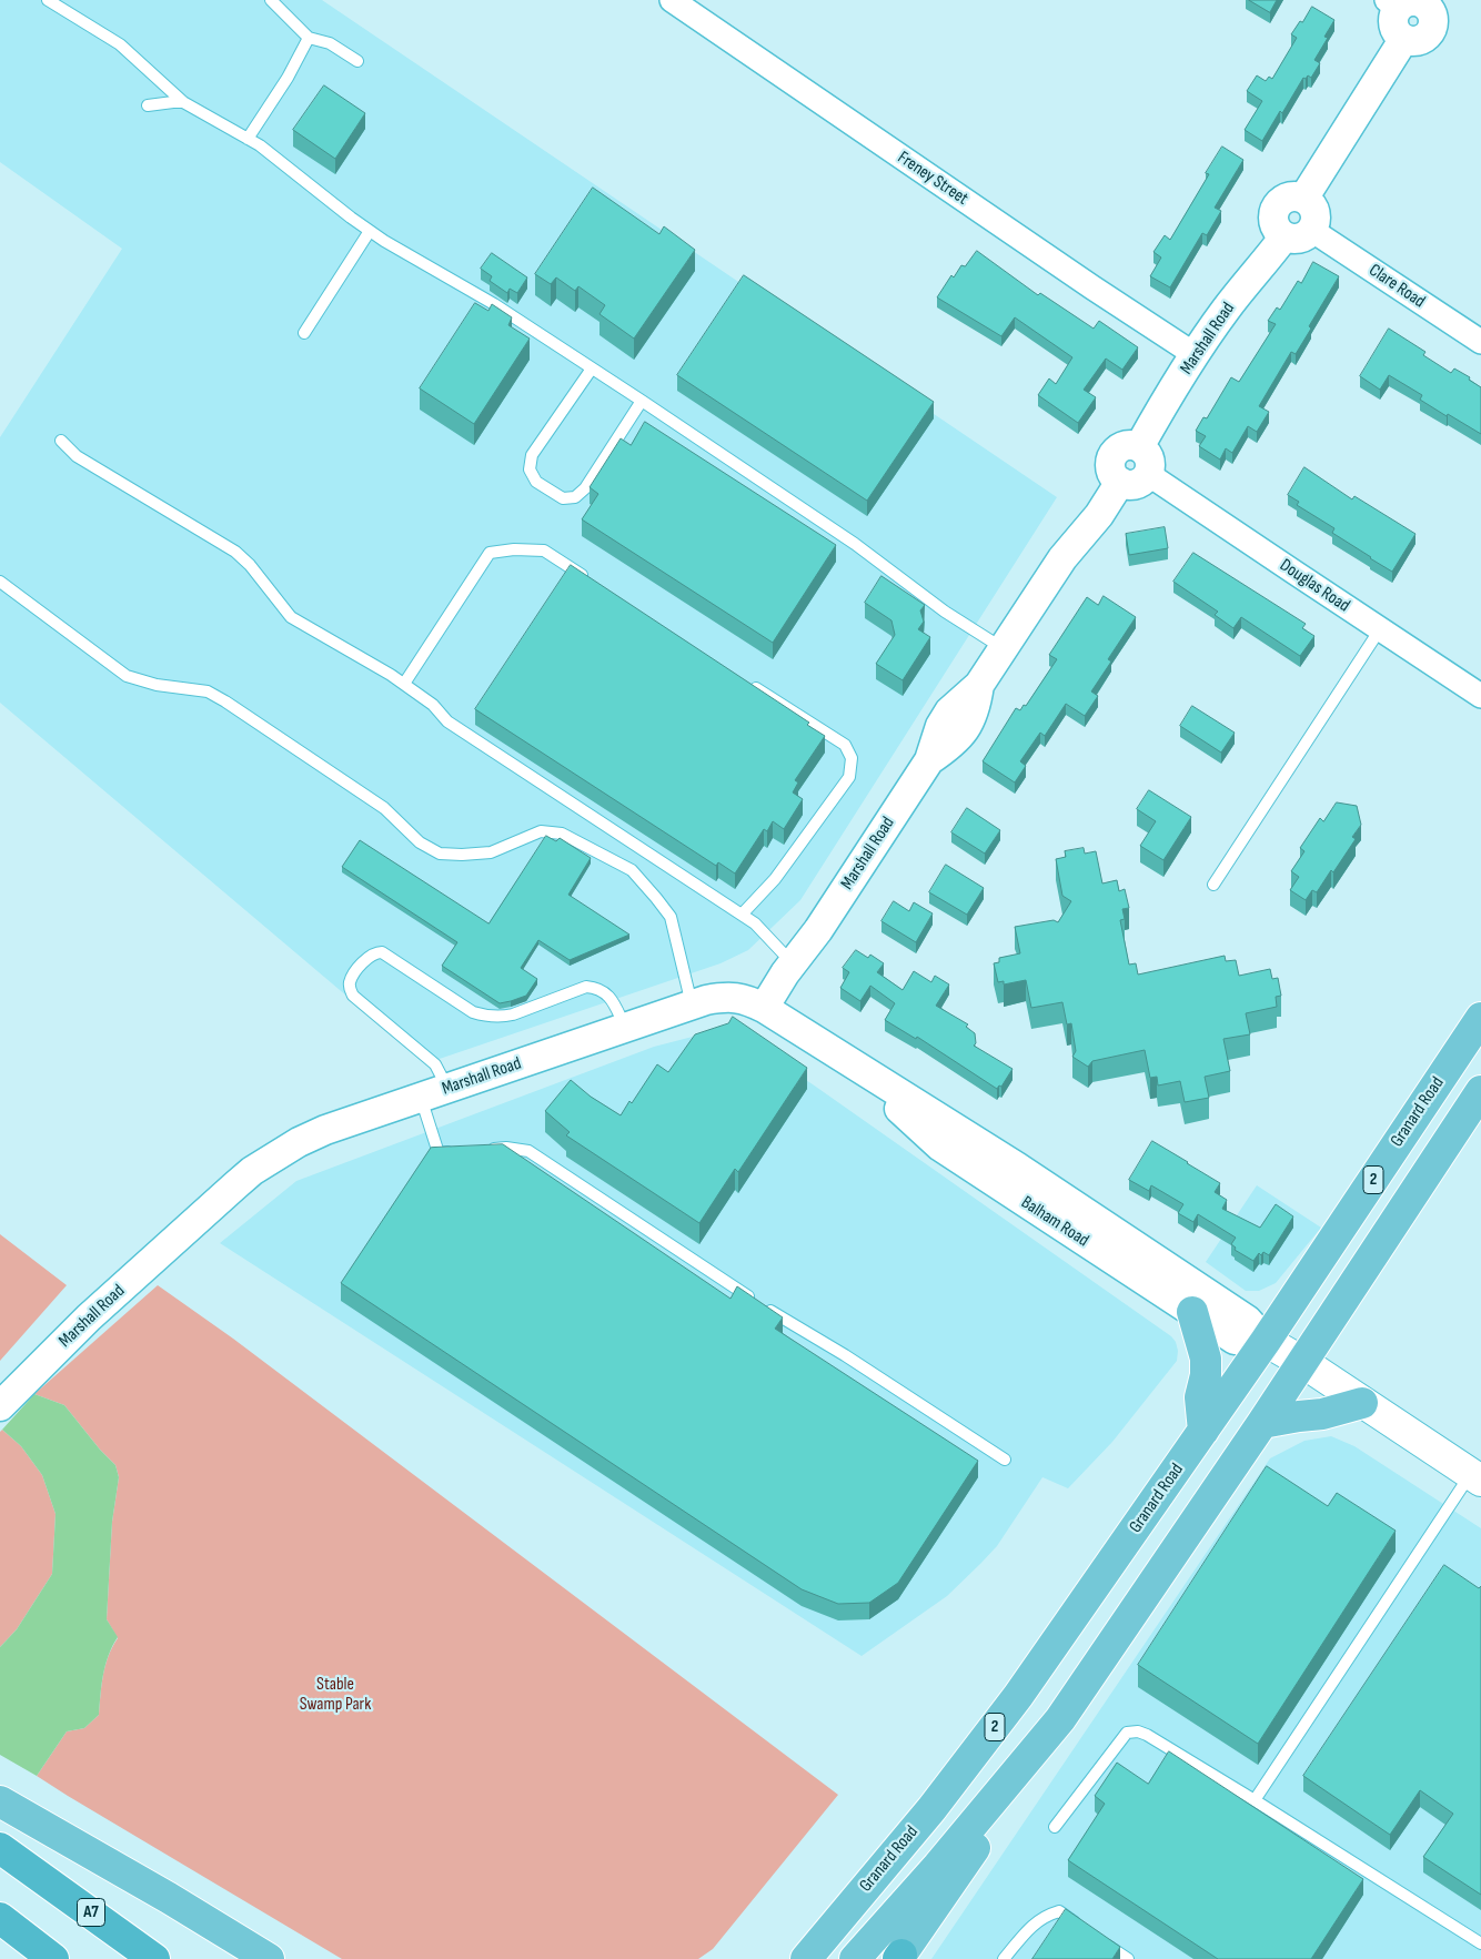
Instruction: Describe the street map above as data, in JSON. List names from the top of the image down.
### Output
{
  "streets": {
    "highway": ["Granard Road", "2", "A7"],
    "main road": ["Balham Road"],
    "street": [
      "Freney Street",
      "Clare Road",
      "Marshall Road",
      "Douglas Road"
    ]
  },
  "crossings": [
    ["Freney Street", "Marshall Road"],
    ["Clare Road", "Marshall Road"],
    ["Marshall Road", "Douglas Road"],
    ["Marshall Road", "Balham Road"],
    ["Granard Road", "Balham Road"],
    ["2", "Balham Road"]
  ],
  "parks": ["Stable Swamp Park"]
}
